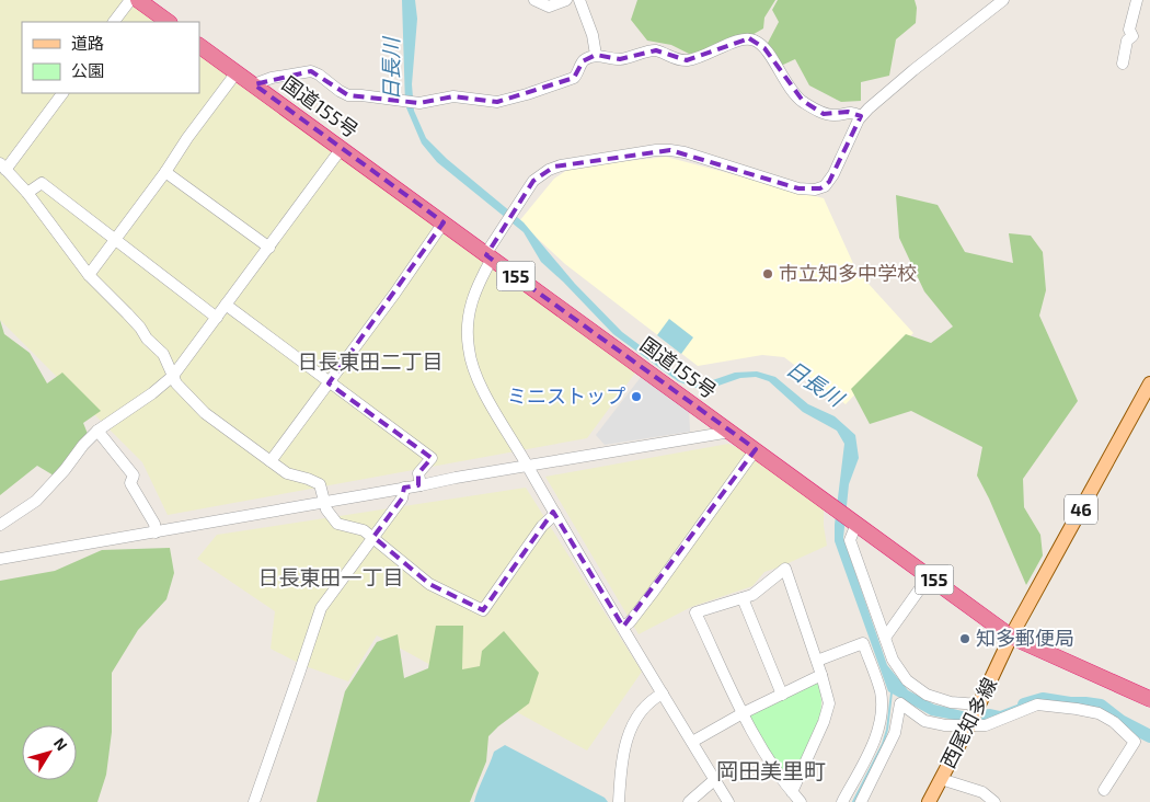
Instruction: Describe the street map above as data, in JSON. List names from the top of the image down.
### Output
{
  "streets": {
    "highway": ["国道155号", "155"],
    "main road": ["46", "西尾知多線"]
  },
  "crossings": [
    ["国道155号", "西尾知多線"]
  ],
  "districts": ["日長東田二丁目", "日長東田一丁目", "岡田美里町"],
  "water": ["日長川"],
  "places": ["市立知多中学校", "ミニストップ", "知多郵便局"],
  "legend": ["道路", "公園"],
  "north": "top right"
}
